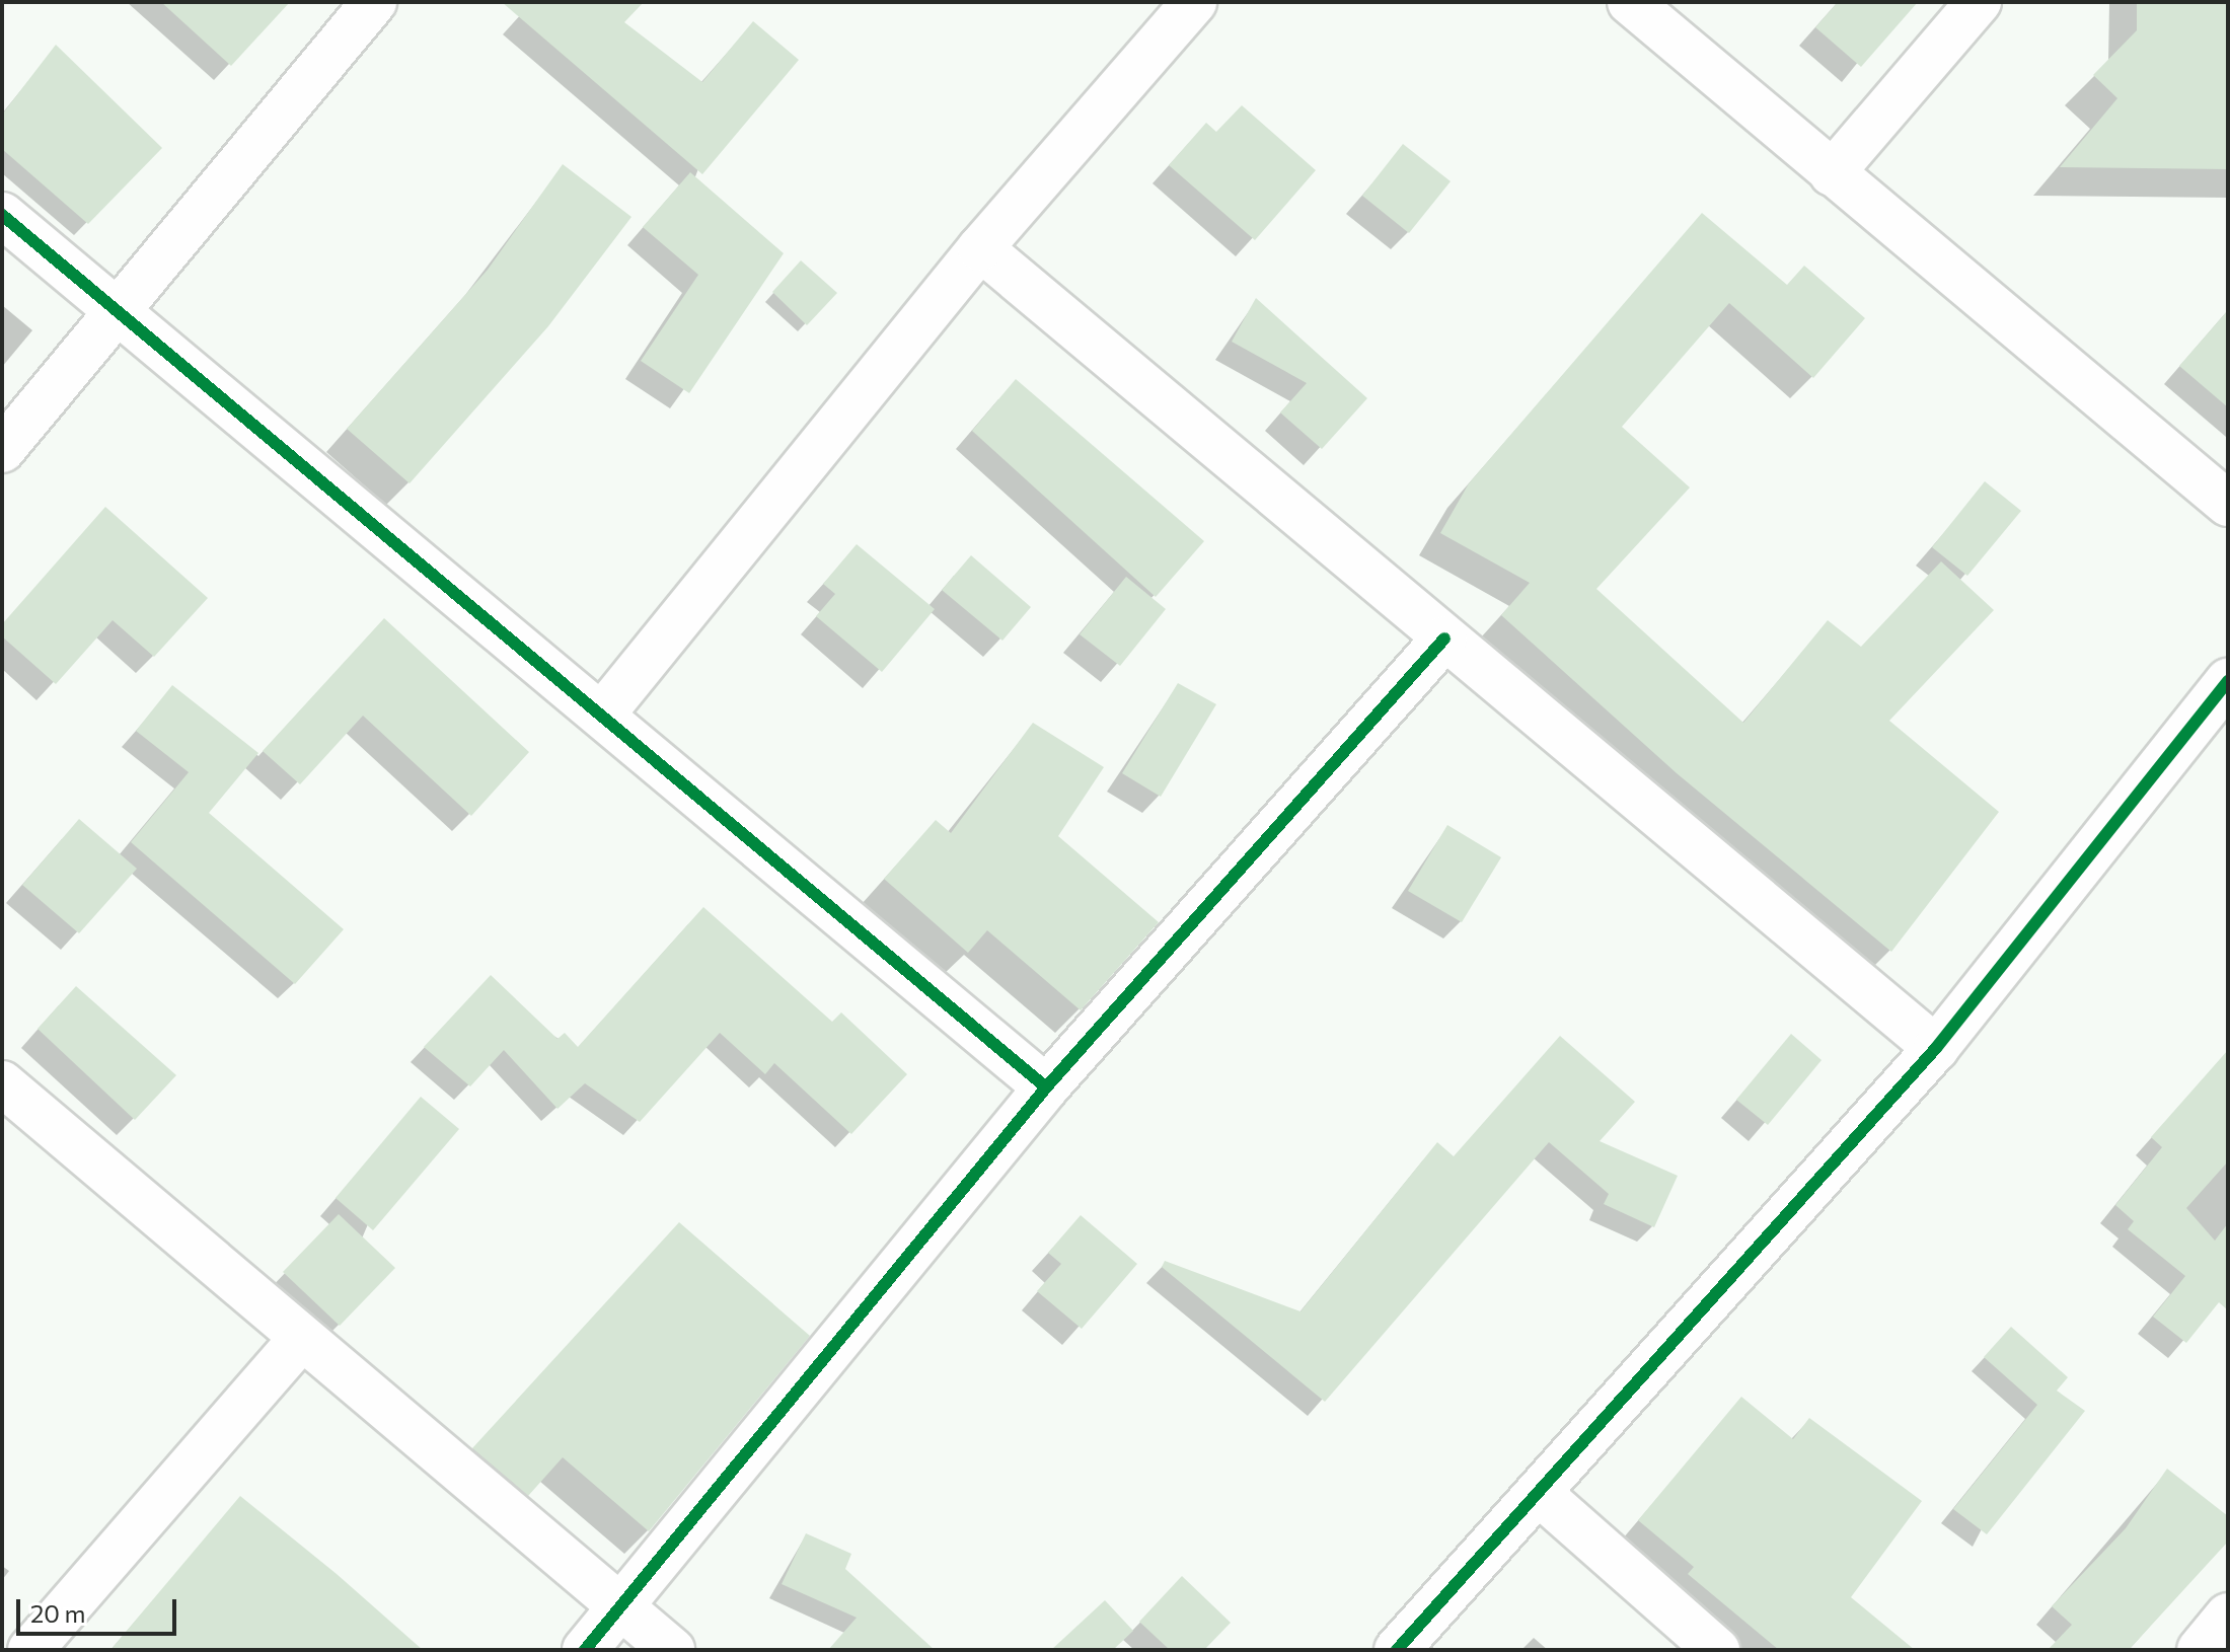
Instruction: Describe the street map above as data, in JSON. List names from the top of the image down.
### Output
{
  "scale_bar": "20 m"
}
